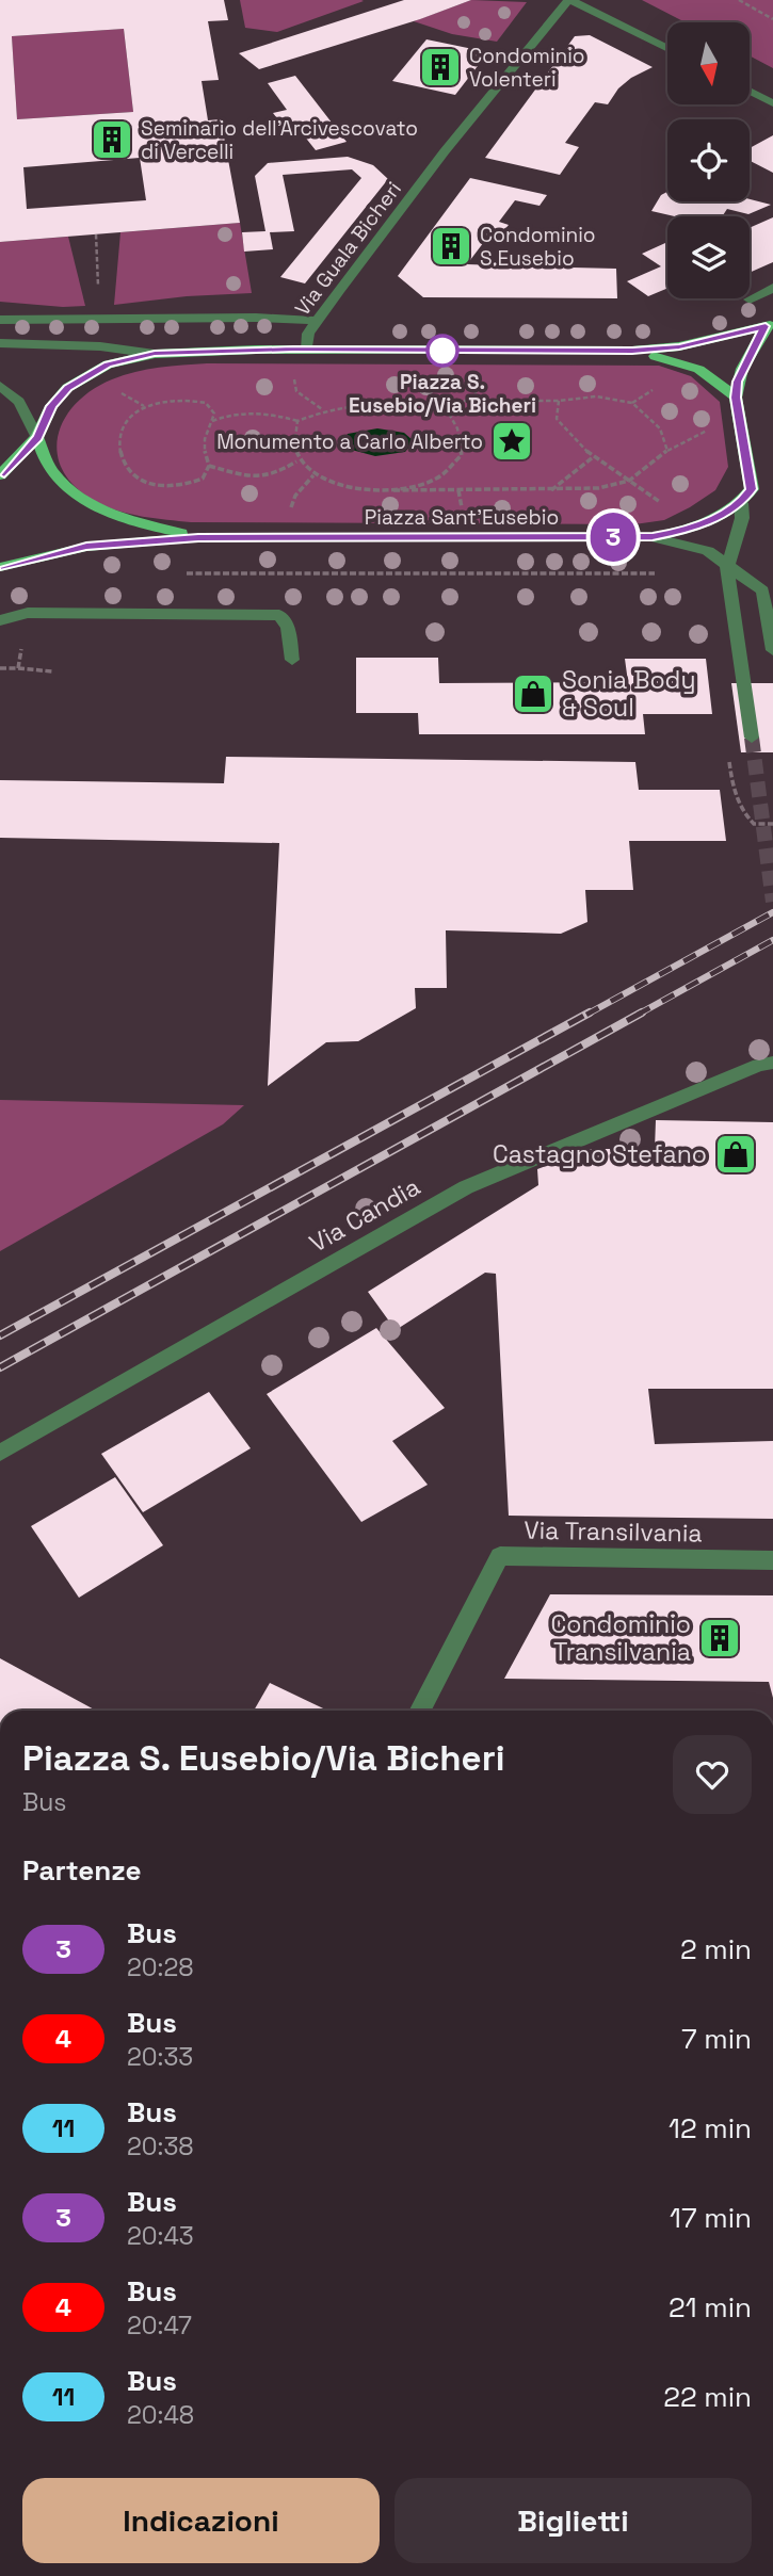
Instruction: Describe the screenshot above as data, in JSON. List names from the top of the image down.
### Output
{
  "streets": {
    "main road": ["Piazza Sant'Eusebio"],
    "street": ["Via Guala Bicheri", "Via Candia", "Via Transilvania"]
  },
  "places": {
    "building": [
      "Condominio Volenteri",
      "Seminario dell'Arcivescovato di Vercelli",
      "Condominio S.Eusebio",
      "Condominio Transilvania"
    ],
    "other": ["Piazza S. Eusebio/Via Bicheri"],
    "place": ["Monumento a Carlo Alberto"],
    "shop": ["Sonia Body & Soul", "Castagno Stefano"]
  },
  "lines": ["bus line 3"],
  "north": "bottom",
  "page": {
    "on_map": "3",
    "heading": [
      ["Piazza S. Eusebio/Via Bicheri", "Bus"],
      "Partenze"
    ],
    "list": [
      {
        "mark": "3",
        "name": "Bus",
        "note": "20:28",
        "value": "2 min"
      },
      {
        "mark": "4",
        "name": "Bus",
        "note": "20:33",
        "value": "7 min"
      },
      {
        "mark": "11",
        "name": "Bus",
        "note": "20:38",
        "value": "12 min"
      },
      {
        "mark": "3",
        "name": "Bus",
        "note": "20:43",
        "value": "17 min"
      },
      {
        "mark": "4",
        "name": "Bus",
        "note": "20:47",
        "value": "21 min"
      },
      {
        "mark": "11",
        "name": "Bus",
        "note": "20:48",
        "value": "22 min"
      }
    ],
    "buttons": ["Indicazioni", "Biglietti"]
  }
}
